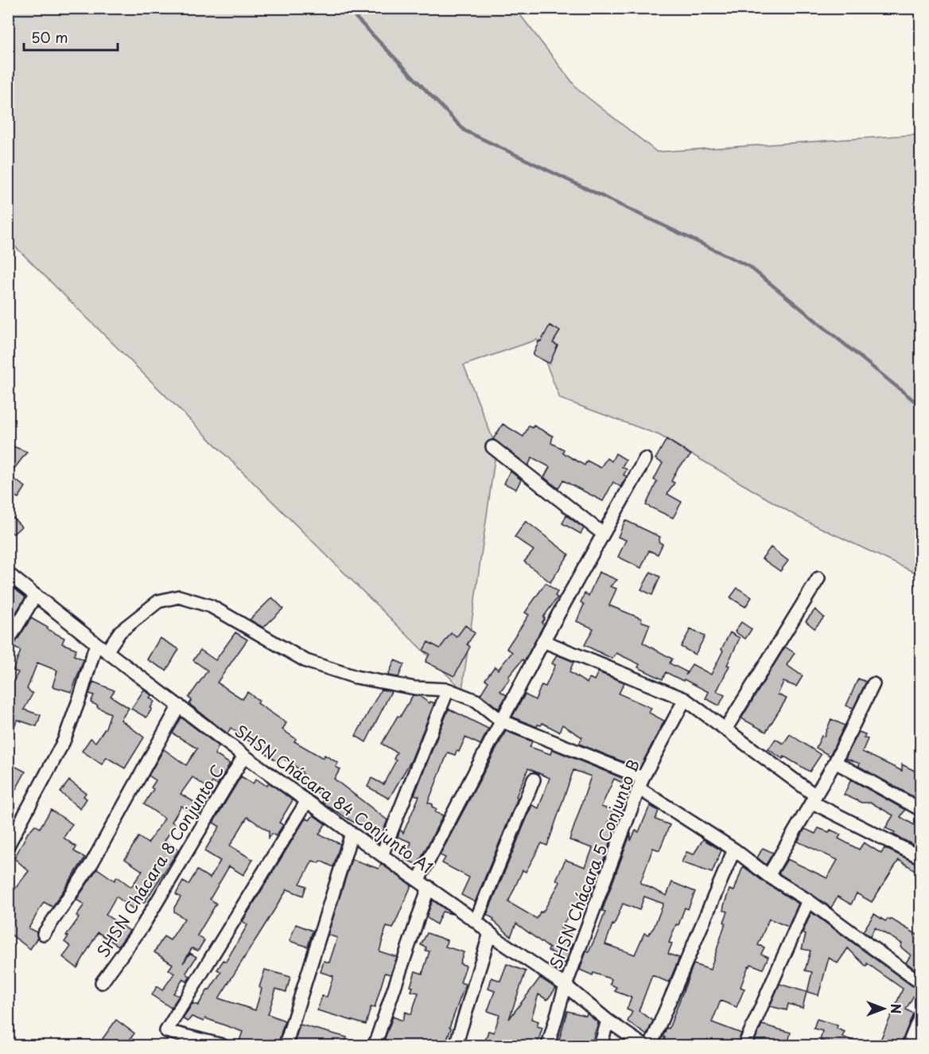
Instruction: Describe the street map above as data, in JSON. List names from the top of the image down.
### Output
{
  "streets": {
    "street": ["SHSN Chácara 84 Conjunto A1", "SHSN Chácara 8 Conjunto C", "SHSN Chácara 5 Conjunto B"]
  },
  "crossings": [
    ["SHSN Chácara 84 Conjunto A1", "SHSN Chácara 8 Conjunto C"],
    ["SHSN Chácara 84 Conjunto A1", "SHSN Chácara 5 Conjunto B"]
  ],
  "scale_bar": "50 m",
  "north": "right"
}
